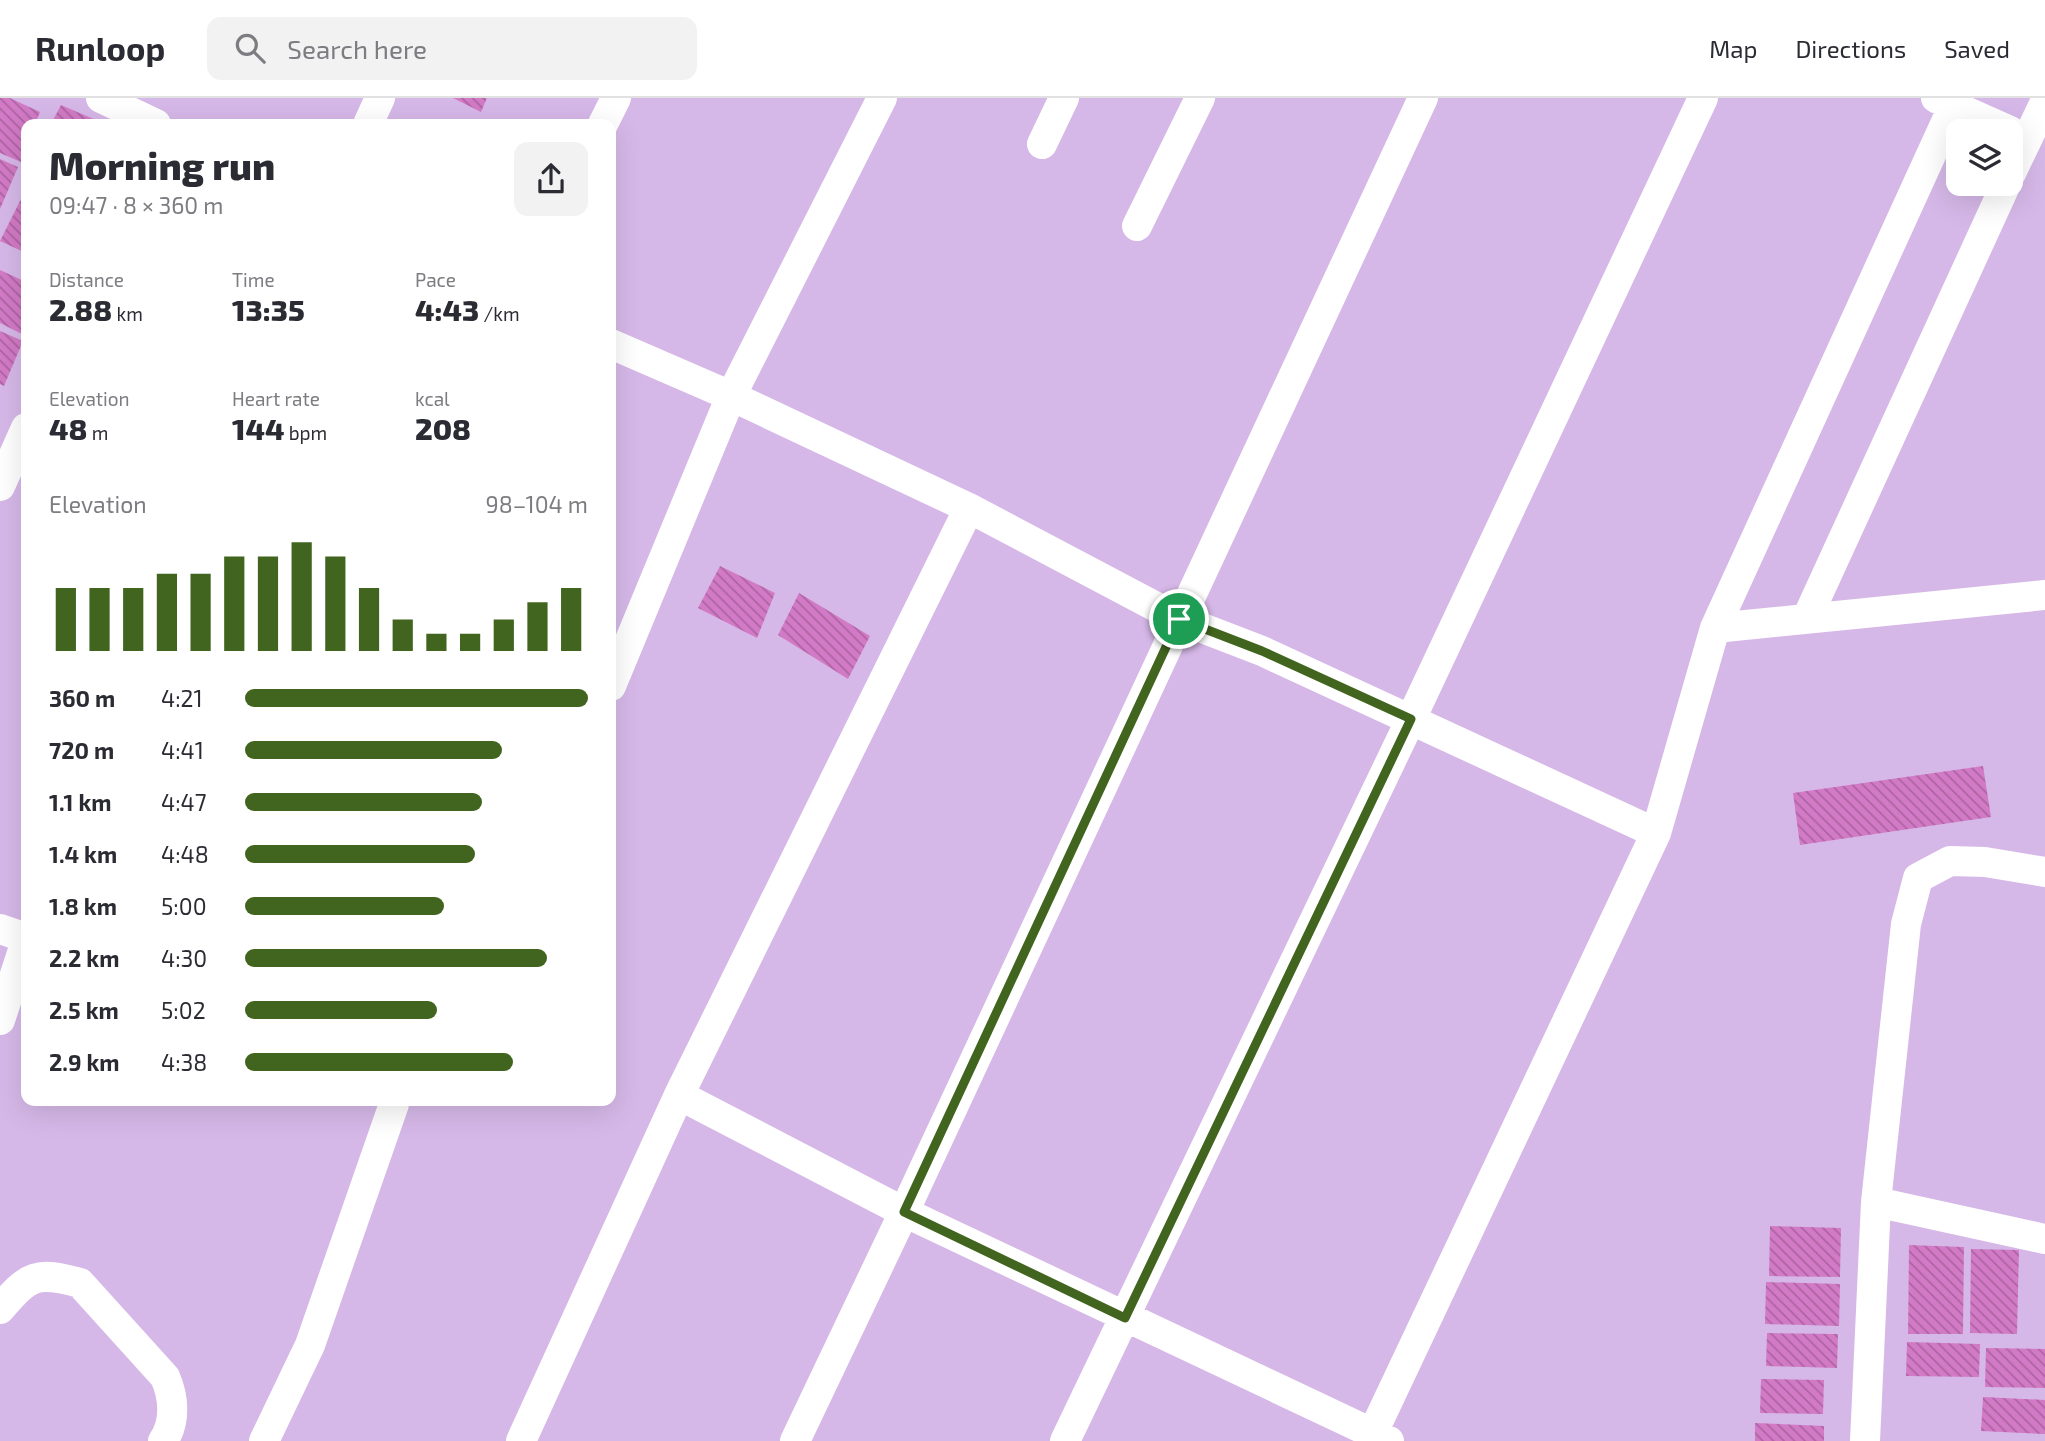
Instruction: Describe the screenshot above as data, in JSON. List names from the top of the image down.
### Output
{
  "page": {
    "header": "Runloop",
    "search": "Search here",
    "nav": ["Map", "Directions", "Saved"],
    "heading": ["Morning run", "09:47 · 8 × 360 m"],
    "stats": [
      ["Distance", "2.88 km"],
      ["Time", "13:35"],
      ["Pace", "4:43 /km"],
      ["Elevation", "48 m"],
      ["Heart rate", "144 bpm"],
      ["kcal", "208"]
    ],
    "chart": ["Elevation", "98–104 m"],
    "list": [
      {
        "name": "360 m",
        "note": "4:21"
      },
      {
        "name": "720 m",
        "note": "4:41"
      },
      {
        "name": "1.1 km",
        "note": "4:47"
      },
      {
        "name": "1.4 km",
        "note": "4:48"
      },
      {
        "name": "1.8 km",
        "note": "5:00"
      },
      {
        "name": "2.2 km",
        "note": "4:30"
      },
      {
        "name": "2.5 km",
        "note": "5:02"
      },
      {
        "name": "2.9 km",
        "note": "4:38"
      }
    ]
  }
}
